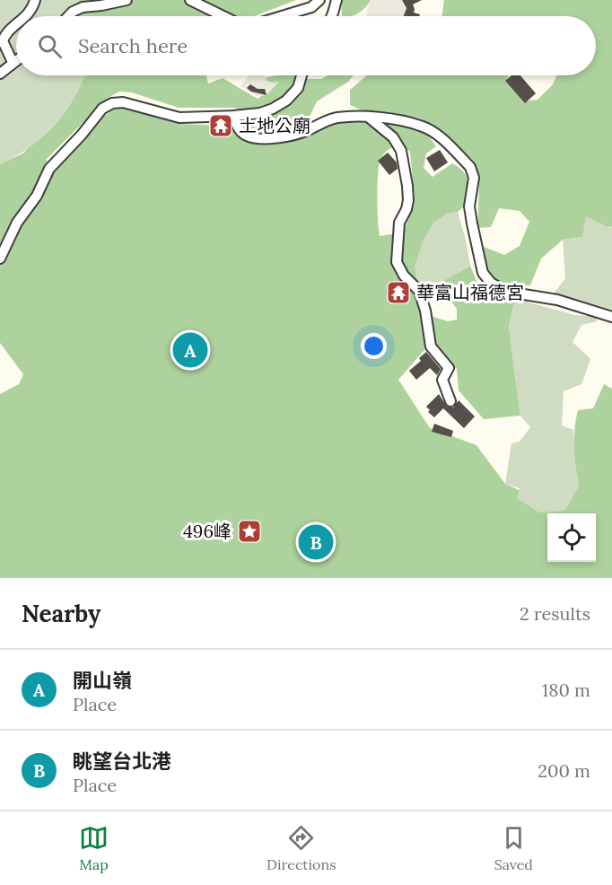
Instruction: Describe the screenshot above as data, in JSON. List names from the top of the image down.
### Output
{
  "places": {
    "temple": ["土地公廟", "華富山福德宮"],
    "place": ["496峰"]
  },
  "page": {
    "search": "Search here",
    "pins": ["A", "B"],
    "heading": ["Nearby", "2 results"],
    "list": [
      {
        "mark": "A",
        "name": "開山嶺",
        "note": "Place",
        "value": "180 m"
      },
      {
        "mark": "B",
        "name": "眺望台北港",
        "note": "Place",
        "value": "200 m"
      }
    ],
    "nav": ["Map", "Directions", "Saved"]
  }
}
